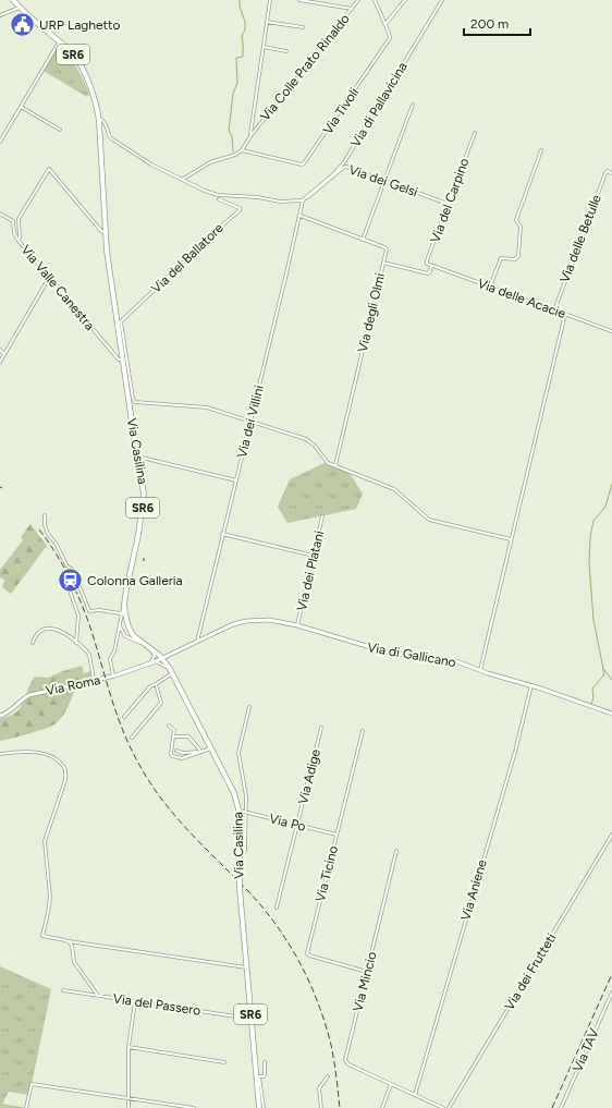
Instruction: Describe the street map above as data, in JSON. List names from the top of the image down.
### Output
{
  "streets": {
    "main road": ["SR6", "Via Casilina"],
    "street": [
      "Via Colle Prato Rinaldo",
      "Via di Pallavicina",
      "Via Tivoli",
      "Via dei Gelsi",
      "Via del Carpino",
      "Via delle Betulle",
      "Via del Ballatore",
      "Via Valle Canestra",
      "Via delle Acacie",
      "Via degli Olmi",
      "Via dei Villini",
      "Via dei Platani",
      "Via di Gallicano",
      "Via Roma",
      "Via Adige",
      "Via Po",
      "Via Ticino",
      "Via Aniene",
      "Via dei Frutteti",
      "Via Mincio",
      "Via del Passero",
      "Via TAV"
    ]
  },
  "crossings": [
    ["Via Colle Prato Rinaldo", "Via Tivoli"],
    ["Via di Pallavicina", "Via dei Gelsi"],
    ["Via di Pallavicina", "Via dei Villini"],
    ["Via dei Gelsi", "Via del Carpino"],
    ["Via dei Gelsi", "Via dei Villini"],
    ["Via del Carpino", "Via delle Acacie"],
    ["Via delle Betulle", "Via delle Acacie"],
    ["Via del Ballatore", "Via Casilina"],
    ["Via Valle Canestra", "Via Casilina"],
    ["Via degli Olmi", "Via dei Villini"],
    ["Via dei Villini", "Via di Gallicano"],
    ["Via Casilina", "Via di Gallicano"],
    ["Via Casilina", "Via Roma"],
    ["Via Casilina", "Via Po"],
    ["Via Casilina", "Via del Passero"],
    ["Via dei Platani", "Via di Gallicano"],
    ["Via di Gallicano", "Via Roma"],
    ["Via di Gallicano", "Via Aniene"],
    ["Via Adige", "Via Po"],
    ["Via Po", "Via Ticino"],
    ["Via Ticino", "Via Mincio"],
    ["Via Aniene", "Via Mincio"]
  ],
  "places": {
    "public building": ["URP Laghetto"],
    "station": ["Colonna Galleria"]
  },
  "scale_bar": "200 m"
}
